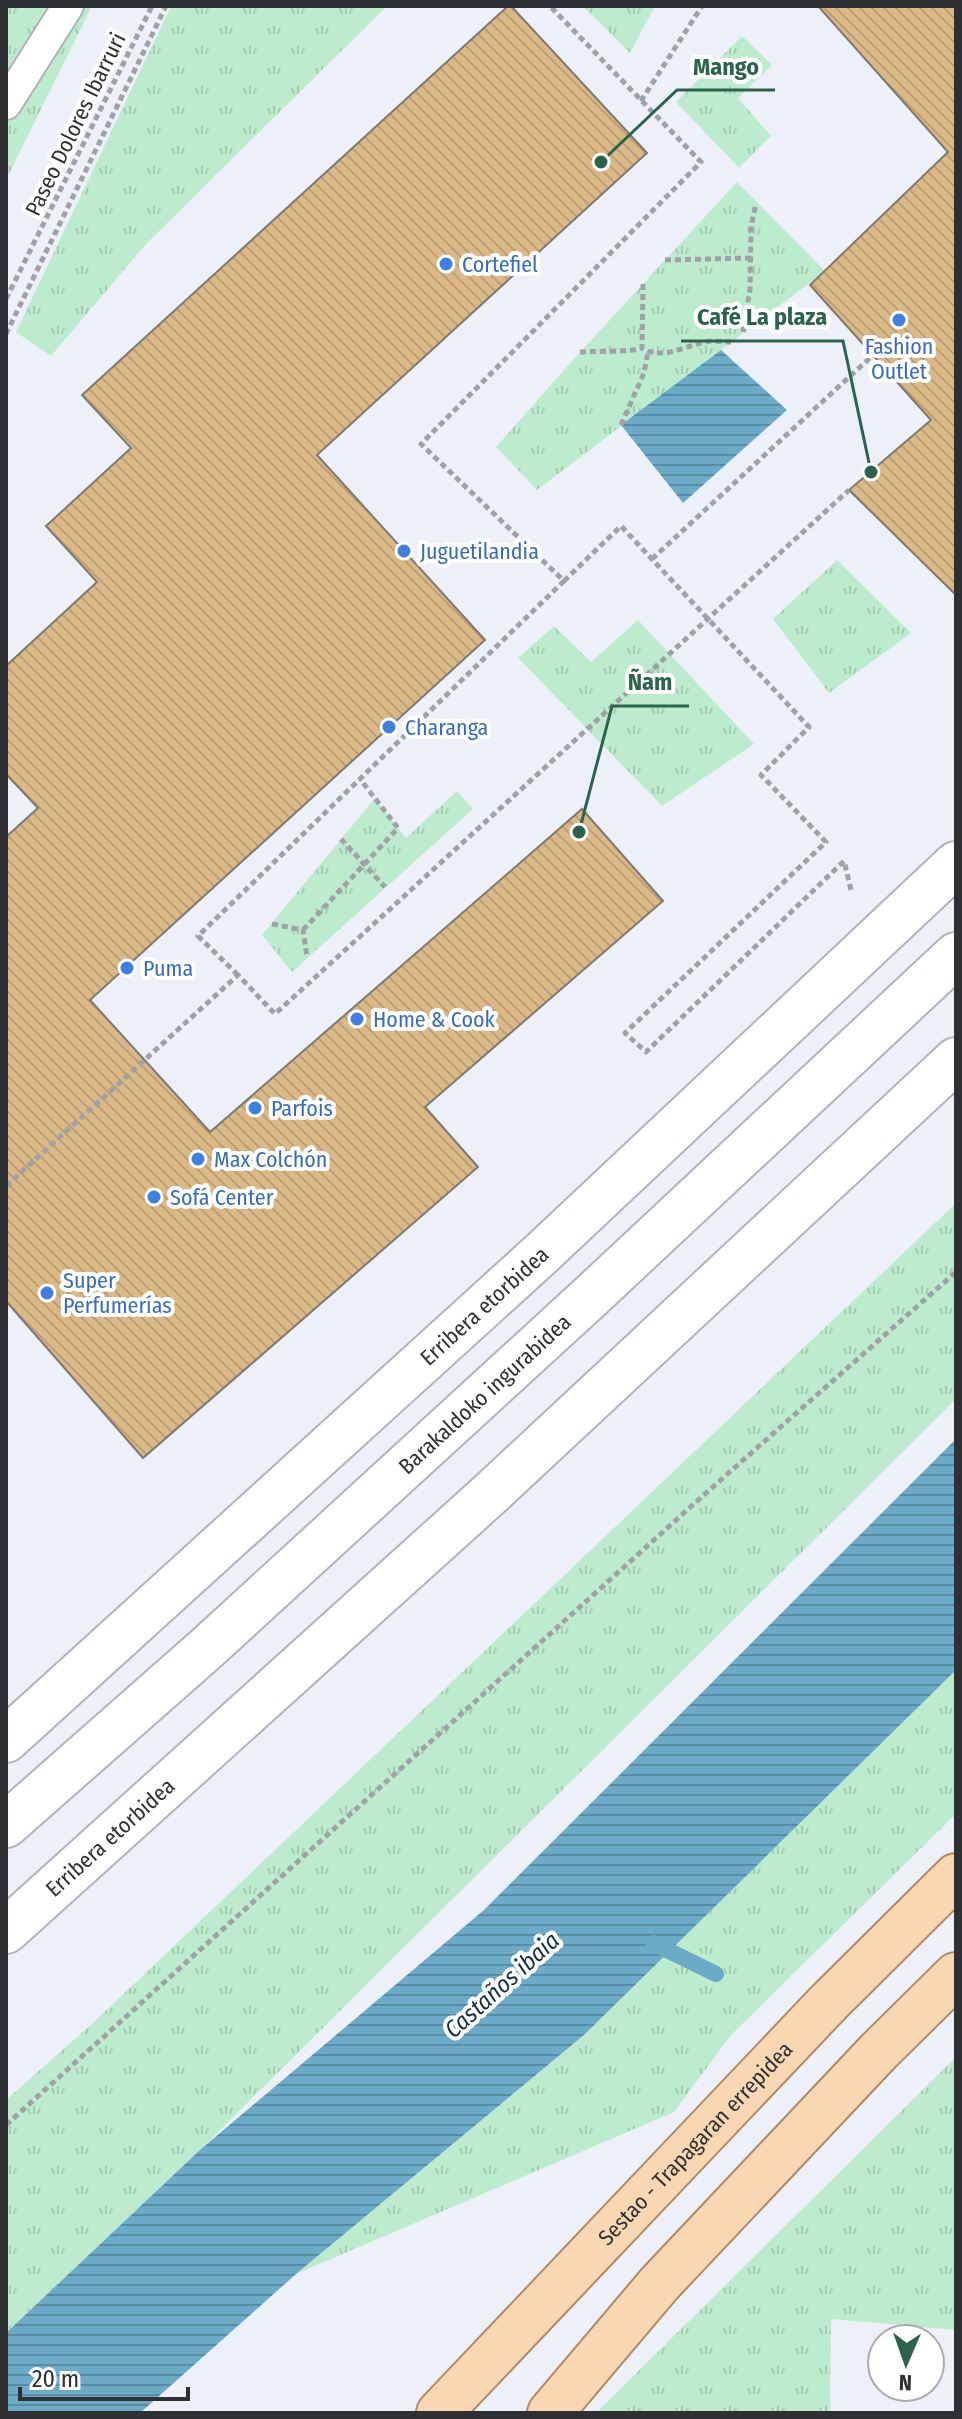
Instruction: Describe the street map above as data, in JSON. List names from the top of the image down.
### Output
{
  "streets": {
    "main road": ["Sestao - Trapagaran errepidea"],
    "street": ["Erribera etorbidea", "Barakaldoko ingurabidea"],
    "path": ["Paseo Dolores Ibarruri"]
  },
  "water": ["Castaños ibaia"],
  "places": [
    "Mango",
    "Cortefiel",
    "Fashion Outlet",
    "Café La plaza",
    "Juguetilandia",
    "Charanga",
    "Ñam",
    "Puma",
    "Home & Cook",
    "Parfois",
    "Max Colchón",
    "Sofá Center",
    "Super Perfumerías"
  ],
  "scale_bar": "20 m",
  "north": "bottom"
}
